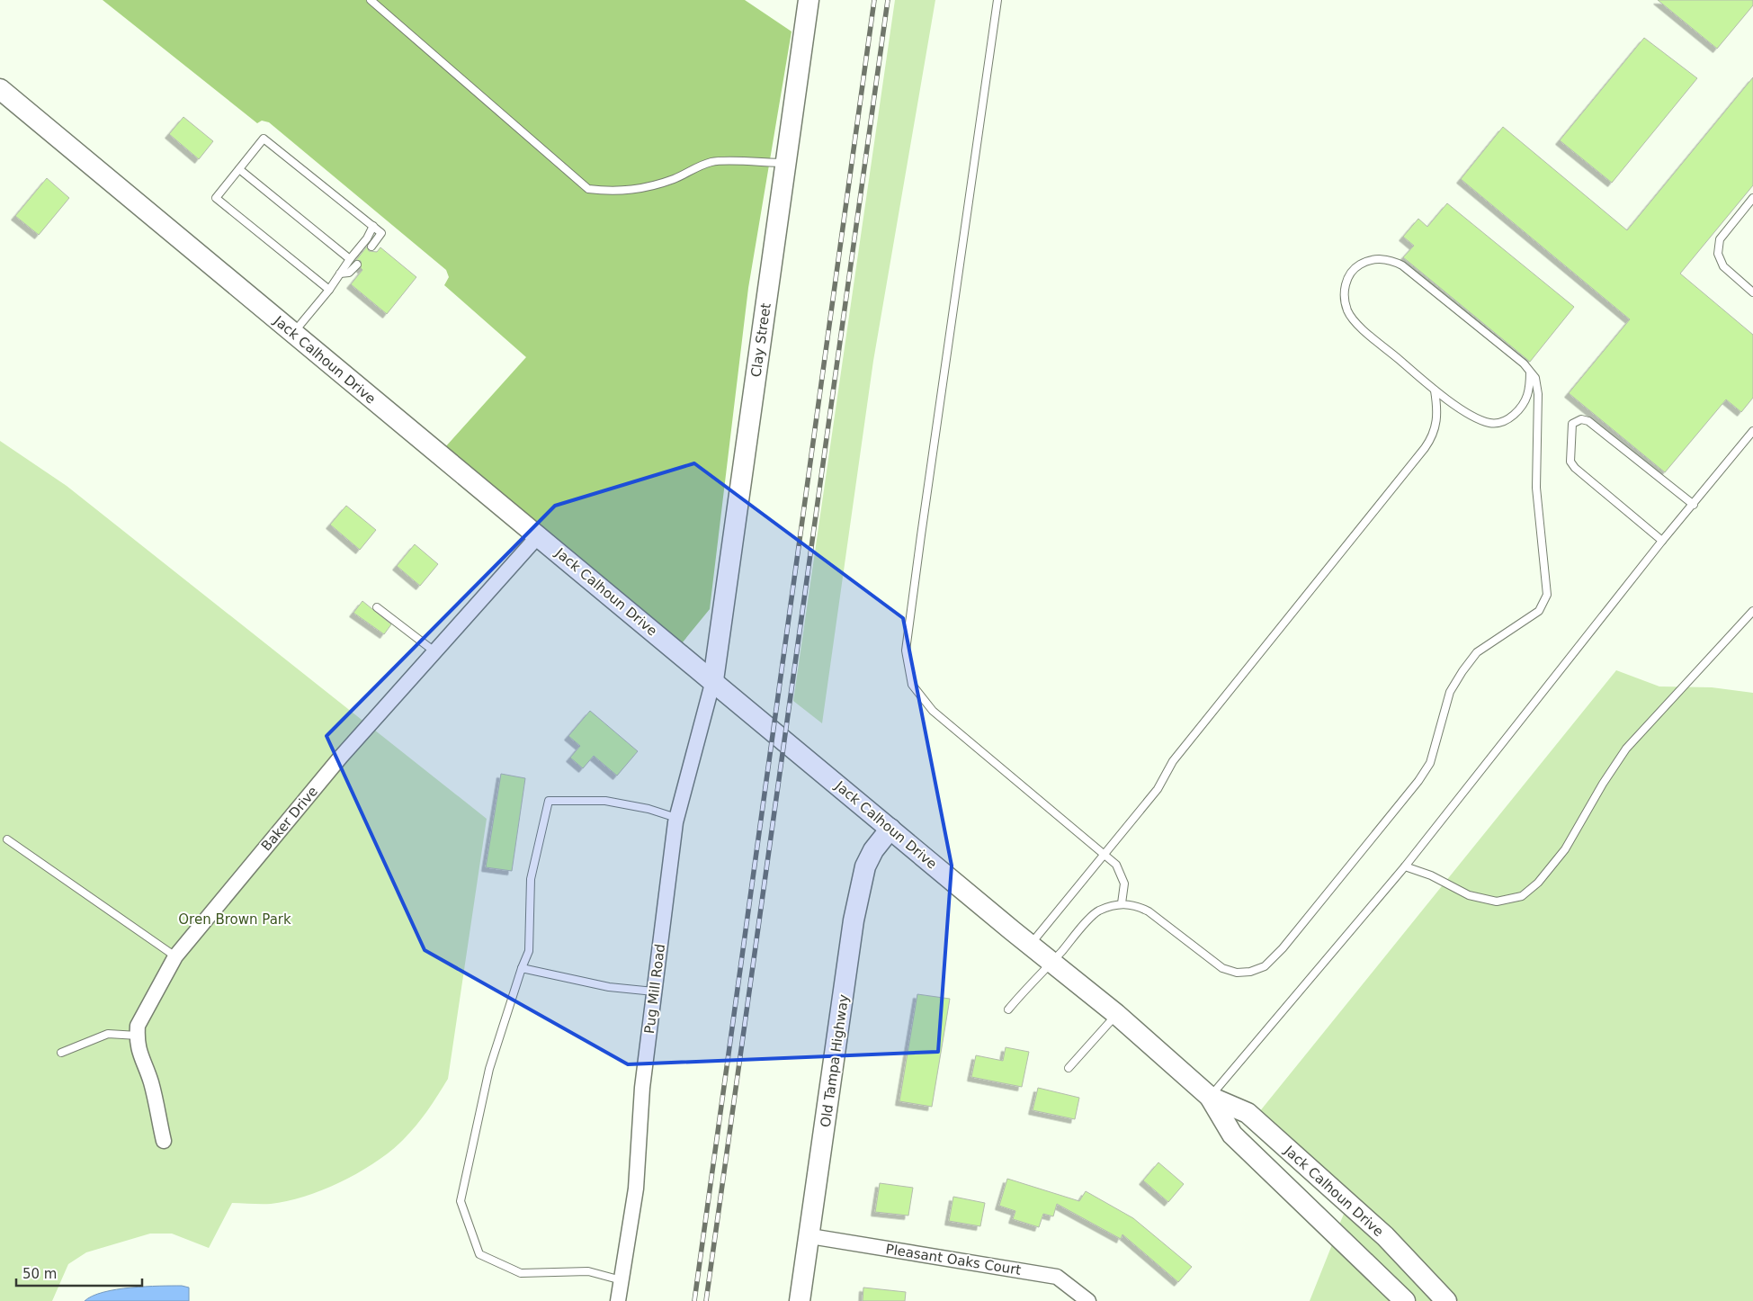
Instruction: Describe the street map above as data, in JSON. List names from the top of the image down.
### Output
{
  "streets": {
    "street": [
      "Clay Street",
      "Jack Calhoun Drive",
      "Baker Drive",
      "Pug Mill Road",
      "Old Tampa Highway",
      "Pleasant Oaks Court"
    ]
  },
  "crossings": [
    ["Clay Street", "Jack Calhoun Drive"],
    ["Clay Street", "Pug Mill Road"],
    ["Jack Calhoun Drive", "Baker Drive"],
    ["Jack Calhoun Drive", "Pug Mill Road"],
    ["Jack Calhoun Drive", "Old Tampa Highway"],
    ["Old Tampa Highway", "Pleasant Oaks Court"]
  ],
  "parks": ["Oren Brown Park"],
  "scale_bar": "50 m"
}
